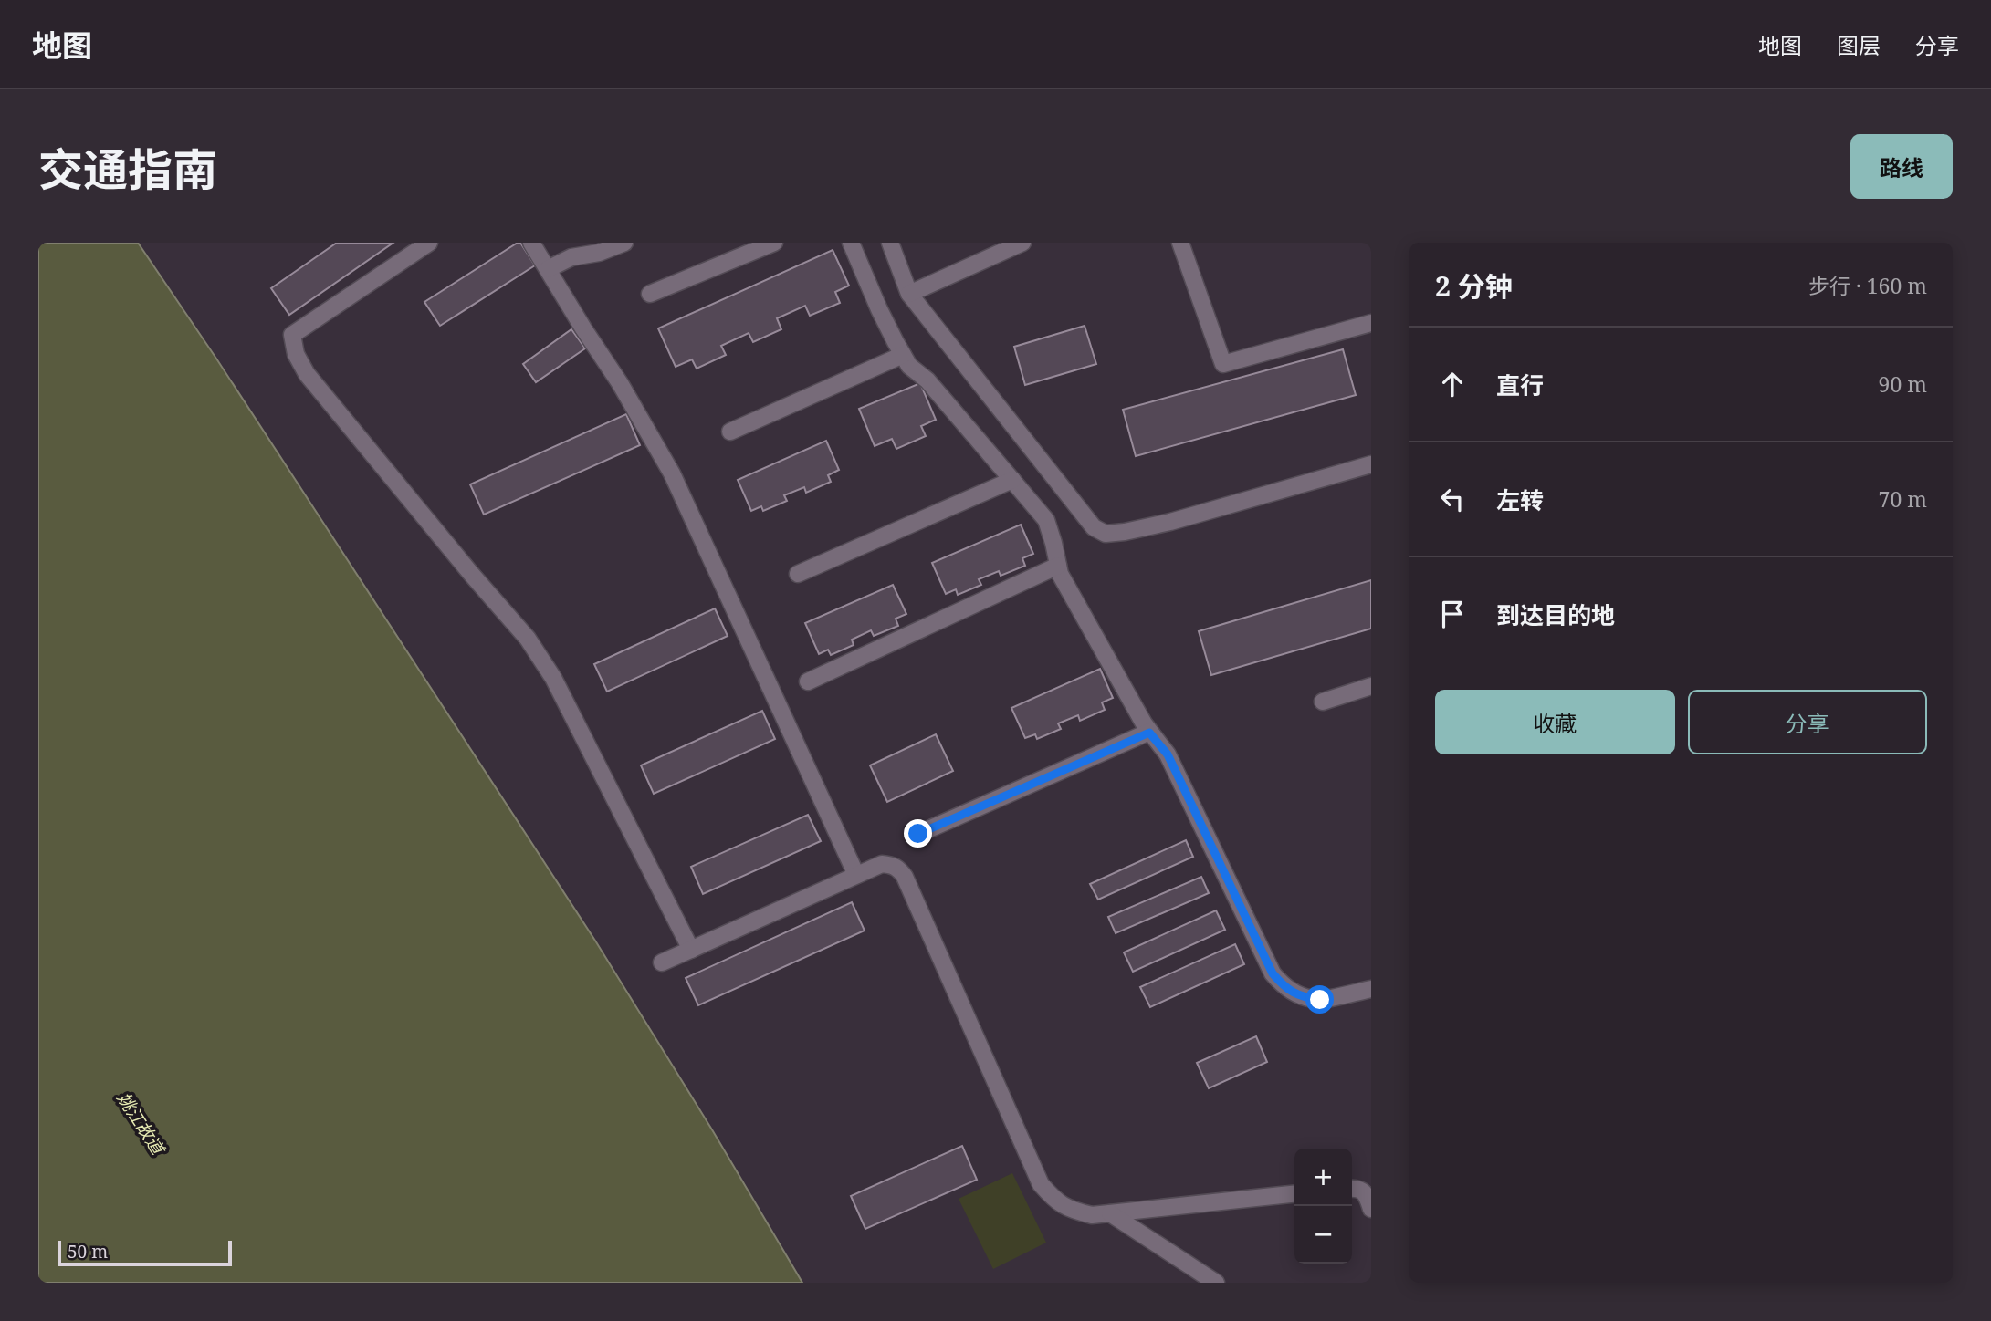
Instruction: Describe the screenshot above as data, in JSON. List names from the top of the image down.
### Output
{
  "water": ["姚江故道"],
  "scale_bar": "50 m",
  "page": {
    "header": "地图",
    "nav": ["地图", "图层", "分享"],
    "title": "交通指南",
    "buttons": [
      "路线",
      ["收藏", "分享"]
    ],
    "heading": ["2 分钟", "步行 · 160 m"],
    "list": [
      ["直行", "90 m"],
      ["左转", "70 m"],
      "到达目的地"
    ],
    "map_buttons": ["+", "−"],
    "scale": "50 m"
  }
}
